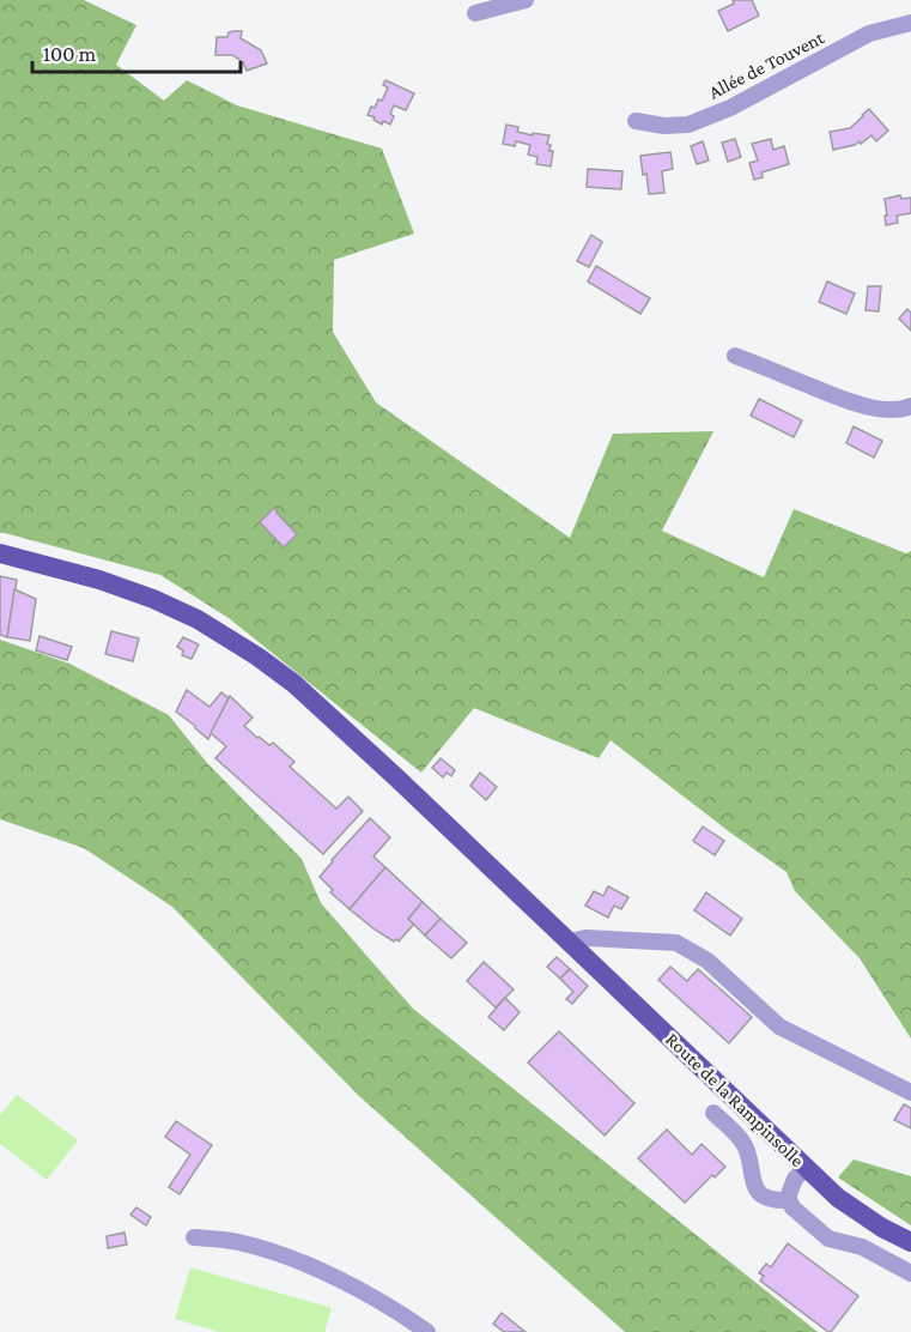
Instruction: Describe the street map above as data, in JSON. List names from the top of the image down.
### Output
{
  "streets": {
    "main road": ["Route de la Rampinsolle"],
    "street": ["Allée de Touvent"]
  },
  "scale_bar": "100 m"
}
